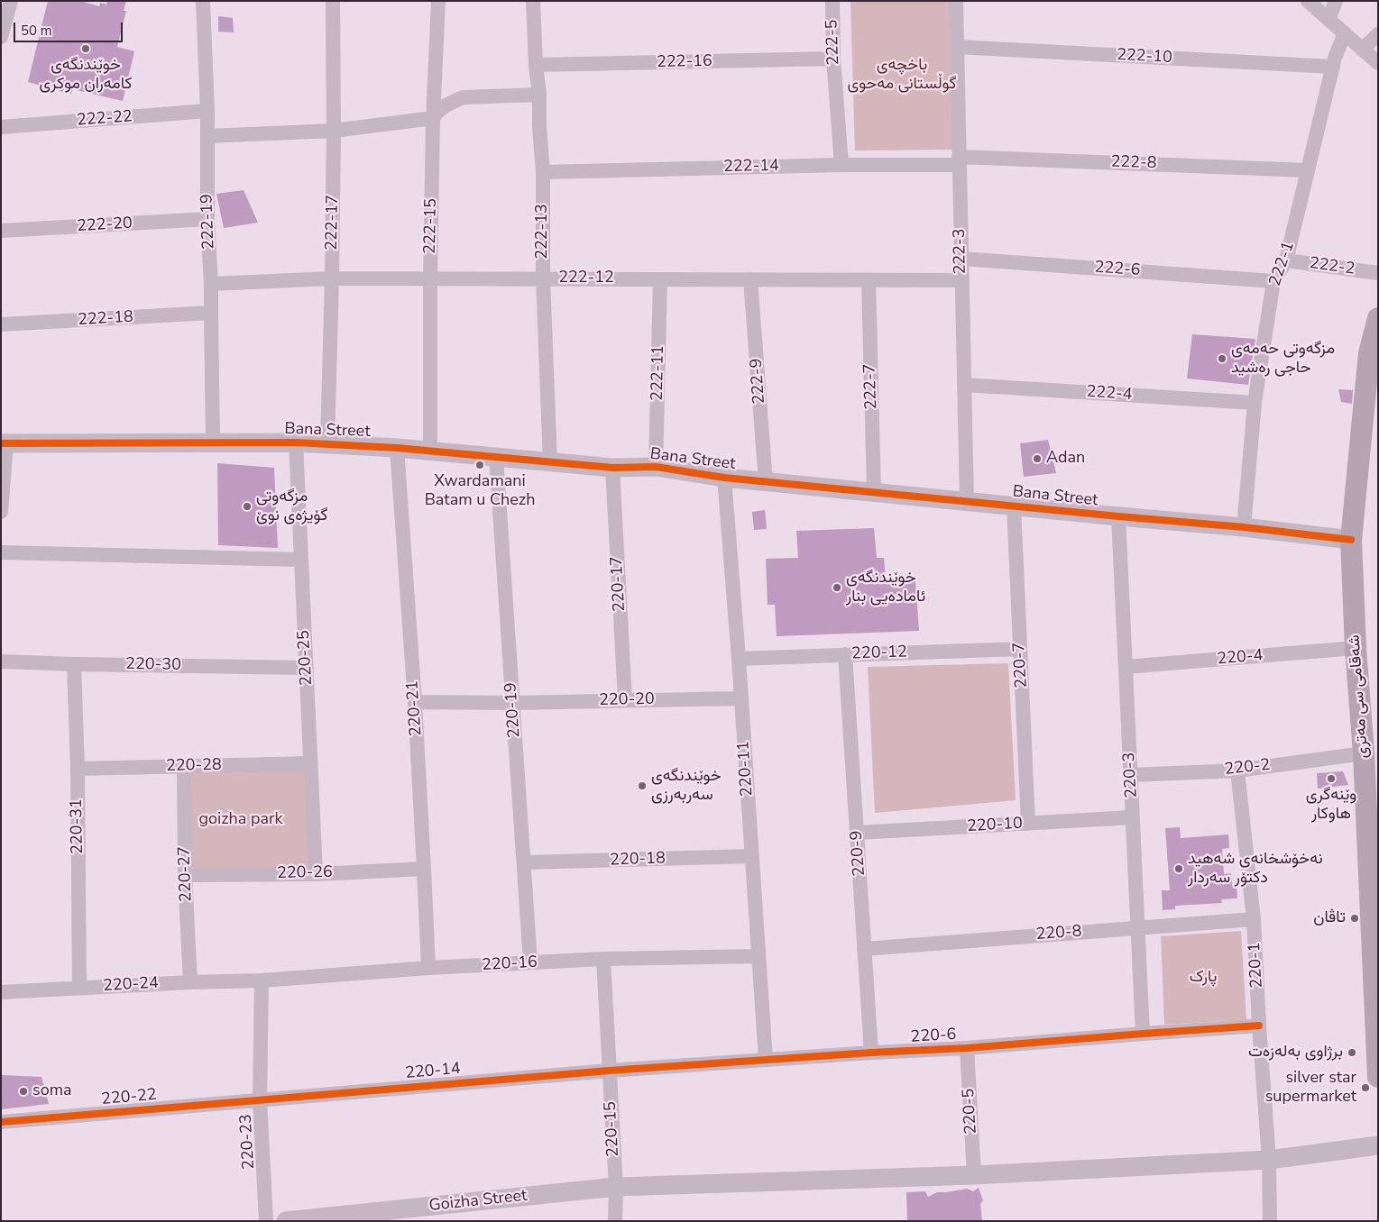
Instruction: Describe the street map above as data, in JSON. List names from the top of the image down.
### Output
{
  "streets": {
    "main road": ["شەقامی سی مەتری"],
    "street": [
      "222-5",
      "222-10",
      "222-16",
      "222-22",
      "222-8",
      "222-14",
      "222-19",
      "222-17",
      "222-20",
      "222-15",
      "222-13",
      "222-3",
      "222-1",
      "222-2",
      "222-6",
      "222-12",
      "222-18",
      "222-11",
      "222-9",
      "222-7",
      "222-4",
      "Bana Street",
      "220-17",
      "220-12",
      "220-25",
      "220-4",
      "220-30",
      "220-7",
      "220-20",
      "220-21",
      "220-19",
      "220-28",
      "220-2",
      "220-11",
      "220-3",
      "220-10",
      "220-31",
      "220-9",
      "220-18",
      "220-26",
      "220-27",
      "220-8",
      "220-16",
      "220-1",
      "220-24",
      "220-6",
      "220-14",
      "220-22",
      "220-5",
      "220-15",
      "220-23",
      "Goizha Street"
    ]
  },
  "crossings": [
    ["222-5", "222-16"],
    ["222-5", "222-14"],
    ["222-10", "222-3"],
    ["222-10", "222-1"],
    ["222-16", "222-13"],
    ["222-22", "222-19"],
    ["222-8", "222-14"],
    ["222-8", "222-3"],
    ["222-8", "222-1"],
    ["222-14", "222-13"],
    ["222-14", "222-3"],
    ["222-19", "222-20"],
    ["222-19", "222-12"],
    ["222-19", "222-18"],
    ["222-19", "Bana Street"],
    ["222-17", "222-12"],
    ["222-17", "Bana Street"],
    ["222-15", "222-12"],
    ["222-15", "Bana Street"],
    ["222-13", "222-12"],
    ["222-13", "Bana Street"],
    ["222-3", "222-6"],
    ["222-3", "222-12"],
    ["222-3", "222-4"],
    ["222-3", "Bana Street"],
    ["222-1", "222-2"],
    ["222-1", "222-6"],
    ["222-1", "222-4"],
    ["222-1", "Bana Street"],
    ["222-12", "222-11"],
    ["222-12", "222-9"],
    ["222-12", "222-7"],
    ["222-11", "Bana Street"],
    ["222-9", "Bana Street"],
    ["222-7", "Bana Street"],
    ["Bana Street", "220-17"],
    ["Bana Street", "220-25"],
    ["Bana Street", "220-7"],
    ["Bana Street", "شەقامی سی مەتری"],
    ["Bana Street", "220-21"],
    ["Bana Street", "220-19"],
    ["Bana Street", "220-11"],
    ["Bana Street", "220-3"],
    ["220-17", "220-20"],
    ["220-12", "220-7"],
    ["220-12", "220-11"],
    ["220-12", "220-9"],
    ["220-25", "220-30"],
    ["220-25", "220-28"],
    ["220-25", "220-26"],
    ["220-4", "شەقامی سی مەتری"],
    ["220-4", "220-3"],
    ["220-30", "220-31"],
    ["220-7", "220-10"],
    ["شەقامی سی مەتری", "220-2"],
    ["220-20", "220-21"],
    ["220-20", "220-19"],
    ["220-20", "220-11"],
    ["220-21", "220-26"],
    ["220-21", "220-16"],
    ["220-19", "220-18"],
    ["220-19", "220-16"],
    ["220-28", "220-31"],
    ["220-28", "220-27"],
    ["220-2", "220-3"],
    ["220-2", "220-1"],
    ["220-11", "220-18"],
    ["220-11", "220-16"],
    ["220-11", "220-6"],
    ["220-3", "220-10"],
    ["220-3", "220-8"],
    ["220-3", "220-6"],
    ["220-10", "220-9"],
    ["220-31", "220-24"],
    ["220-9", "220-8"],
    ["220-9", "220-6"],
    ["220-26", "220-27"],
    ["220-27", "220-24"],
    ["220-8", "220-1"],
    ["220-16", "220-24"],
    ["220-16", "220-15"],
    ["220-16", "220-23"],
    ["220-1", "220-6"],
    ["220-1", "Goizha Street"],
    ["220-24", "220-23"],
    ["220-6", "220-14"],
    ["220-6", "220-5"],
    ["220-6", "220-15"],
    ["220-14", "220-22"],
    ["220-14", "220-15"],
    ["220-14", "220-23"],
    ["220-22", "220-23"],
    ["220-5", "Goizha Street"],
    ["220-15", "Goizha Street"]
  ],
  "parks": ["باخچەی گوڵستانی مەحوی", "goizha park", "پارک"],
  "places": [
    "خوێندنگەی کامەران موکری",
    "مزگەوتی حەمەی حاجی رەشید",
    "Adan",
    "Xwardamani Batam u Chezh",
    "مزگەوتی گۆیژەی نوێ",
    "خوێندنگەی ئامادەیی بنار",
    "وێنەگری هاوکار",
    "خوێندنگەی سەربەرزی",
    "نەخۆشخانەی شەهید دکتۆر سەردار",
    "تاڤان",
    "برژاوی بەلەزەت",
    "silver star supermarket",
    "soma"
  ],
  "scale_bar": "50 m"
}
